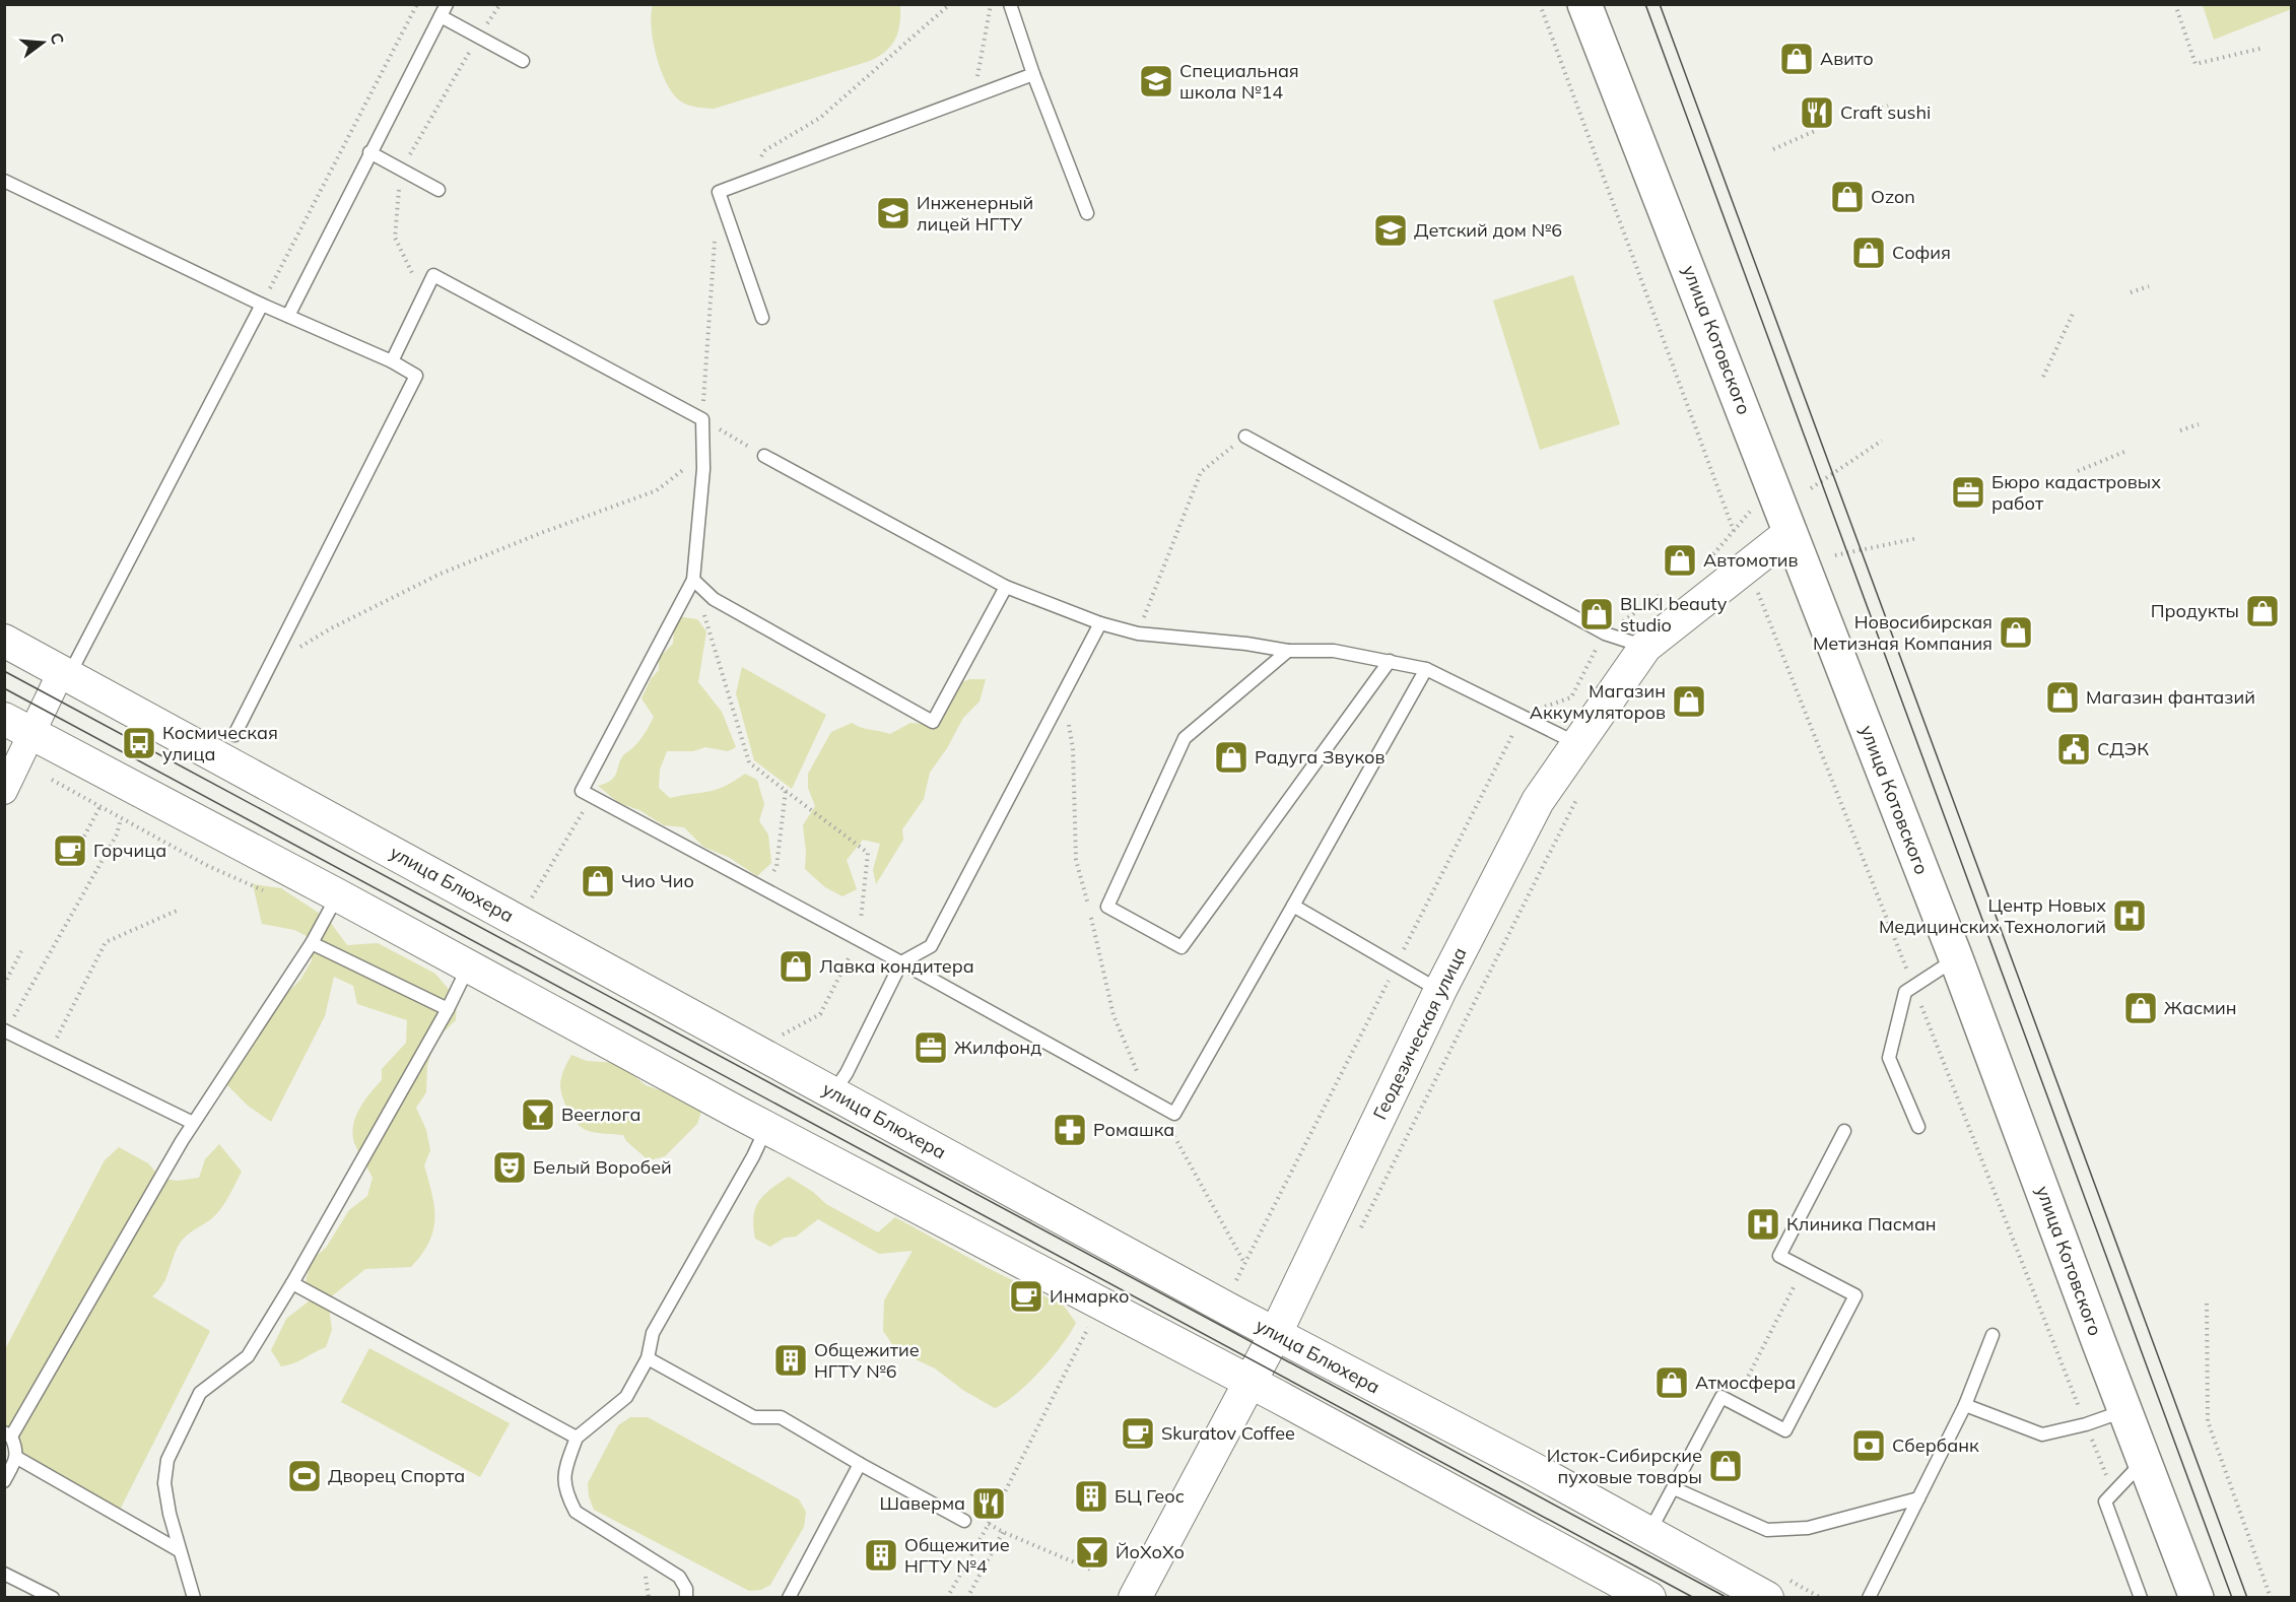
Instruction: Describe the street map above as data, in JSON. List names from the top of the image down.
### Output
{
  "streets": {
    "main road": ["улица Котовского"],
    "street": ["улица Блюхера", "Геодезическая улица"]
  },
  "crossings": [
    ["улица Котовского", "Геодезическая улица"],
    ["улица Блюхера", "Геодезическая улица"]
  ],
  "places": {
    "shop": [
      "Авито",
      "Ozon",
      "София",
      "Автомотив",
      "Продукты",
      "BLIKI beauty studio",
      "Новосибирская Метизная Компания",
      "Магазин фантазий",
      "Магазин Аккумуляторов",
      "Радуга Звуков",
      "Чио Чио",
      "Лавка кондитера",
      "Жасмин",
      "Атмосфера",
      "Исток-Сибирские пуховые товары"
    ],
    "school or university": ["Специальная школа №14", "Инженерный лицей НГТУ", "Детский дом №6"],
    "restaurant": ["Craft sushi", "Шаверма"],
    "office": ["Бюро кадастровых работ", "Жилфонд"],
    "bus stop": ["Космическая улица"],
    "public building": ["СДЭК"],
    "cafe": ["Горчица", "Инмарко", "Skuratov Coffee"],
    "hospital": ["Центр Новых Медицинских Технологий", "Клиника Пасман"],
    "bar": ["Beerлога", "ЙоХоХо"],
    "pharmacy": ["Ромашка"],
    "theatre": ["Белый Воробей"],
    "building": ["Общежитие НГТУ №6", "БЦ Геос", "Общежитие НГТУ №4"],
    "bank": ["Сбербанк"],
    "sports": ["Дворец Спорта"]
  },
  "north": "right"
}
